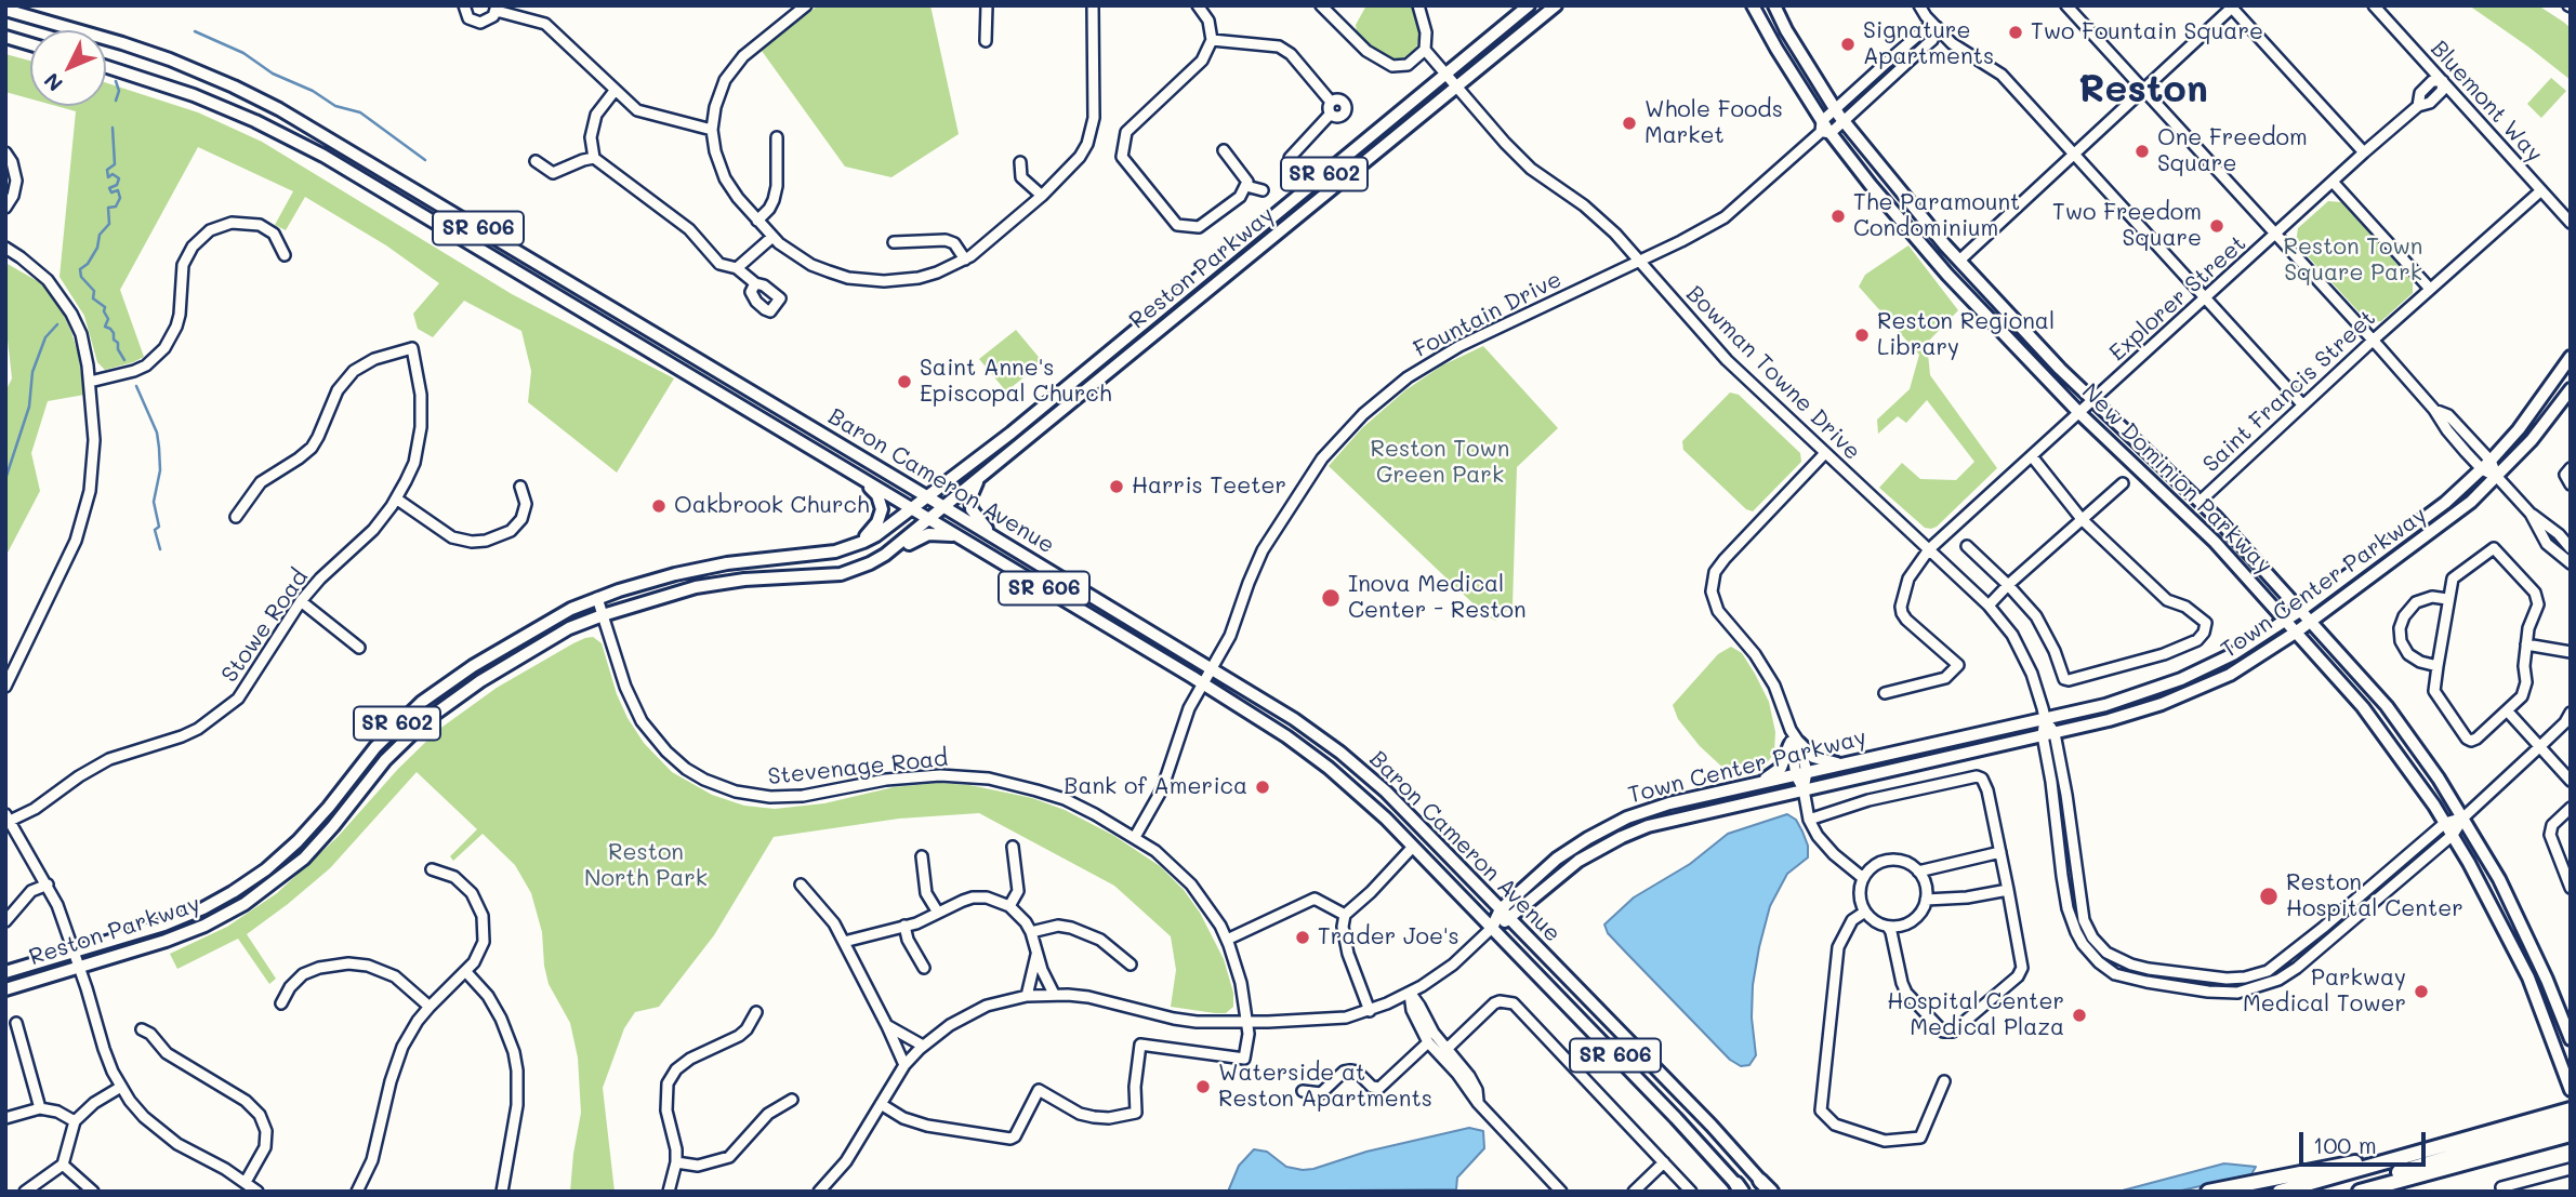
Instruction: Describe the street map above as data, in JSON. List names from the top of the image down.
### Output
{
  "streets": {
    "main road": [
      "SR 602",
      "SR 606",
      "Reston Parkway",
      "New Dominion Parkway",
      "Baron Cameron Avenue",
      "Town Center Parkway"
    ],
    "street": [
      "Bluemont Way",
      "Explorer Street",
      "Fountain Drive",
      "Bowman Towne Drive",
      "Saint Francis Street",
      "Stowe Road",
      "Stevenage Road"
    ]
  },
  "crossings": [
    ["Bluemont Way", "Explorer Street"],
    ["Bluemont Way", "Saint Francis Street"],
    ["Reston Parkway", "Bowman Towne Drive"],
    ["Reston Parkway", "Baron Cameron Avenue"],
    ["Reston Parkway", "Stevenage Road"],
    ["Explorer Street", "Bowman Towne Drive"],
    ["Explorer Street", "New Dominion Parkway"],
    ["Fountain Drive", "Bowman Towne Drive"],
    ["Fountain Drive", "New Dominion Parkway"],
    ["Fountain Drive", "Baron Cameron Avenue"],
    ["Fountain Drive", "Stevenage Road"],
    ["Bowman Towne Drive", "Town Center Parkway"],
    ["Saint Francis Street", "New Dominion Parkway"],
    ["New Dominion Parkway", "Town Center Parkway"],
    ["Baron Cameron Avenue", "Town Center Parkway"]
  ],
  "districts": ["Reston"],
  "parks": ["Reston Town Square Park", "Reston Town Green Park", "Reston North Park"],
  "places": [
    "Two Fountain Square",
    "Signature Apartments",
    "Whole Foods Market",
    "One Freedom Square",
    "The Paramount Condominium",
    "Two Freedom Square",
    "Reston Regional Library",
    "Saint Anne's Episcopal Church",
    "Harris Teeter",
    "Oakbrook Church",
    "Inova Medical Center - Reston",
    "Bank of America",
    "Reston Hospital Center",
    "Trader Joe's",
    "Parkway Medical Tower",
    "Hospital Center Medical Plaza",
    "Waterside at Reston Apartments"
  ],
  "scale_bar": "100 m",
  "north": "bottom left"
}
